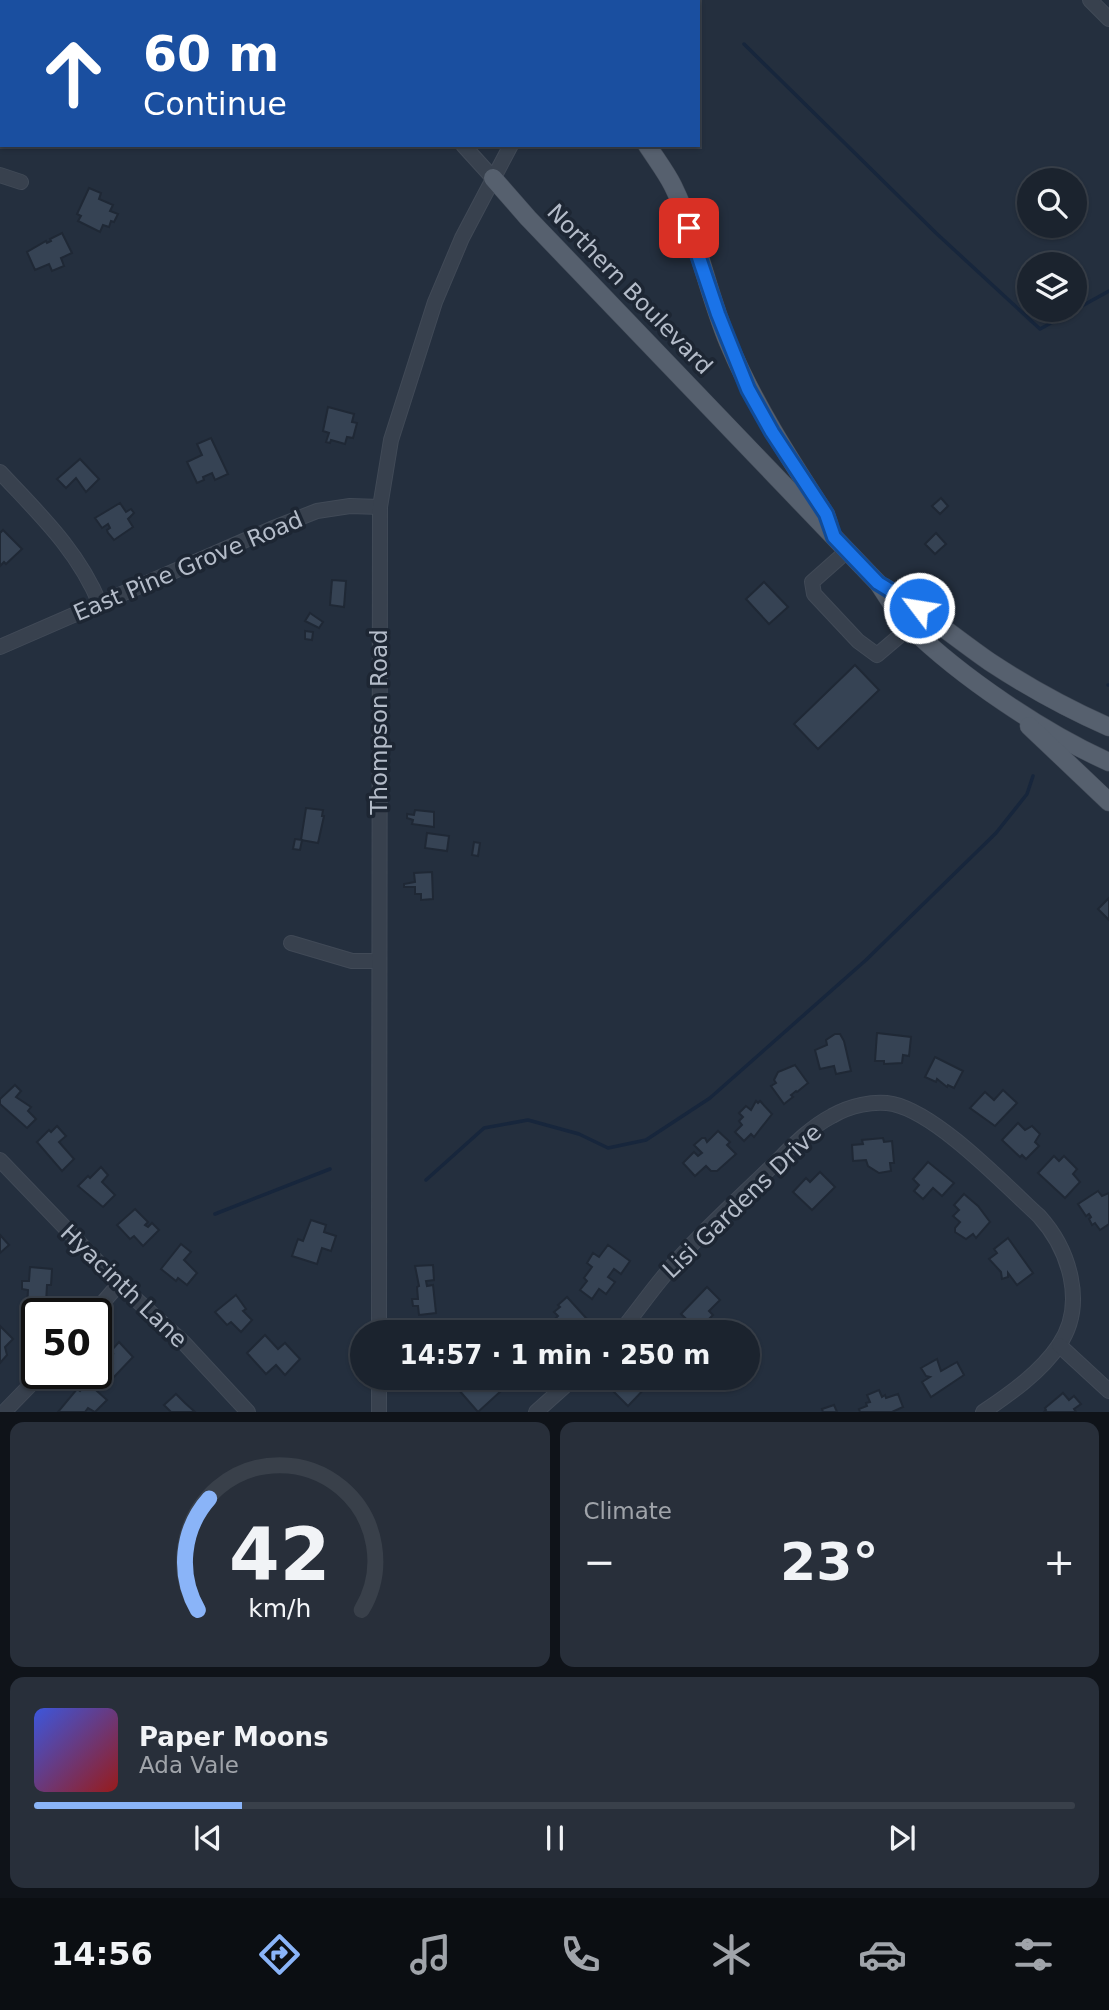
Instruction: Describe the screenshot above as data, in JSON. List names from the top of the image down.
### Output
{
  "streets": {
    "main road": ["Northern Boulevard"],
    "street": [
      "East Pine Grove Road",
      "Thompson Road",
      "Lisi Gardens Drive",
      "Hyacinth Lane"
    ]
  },
  "crossings": [
    ["Northern Boulevard", "Thompson Road"],
    ["East Pine Grove Road", "Thompson Road"]
  ],
  "page": {
    "turn": ["60 m", "Continue"],
    "limit": "50",
    "trip": "14:57 · 1 min · 250 m",
    "tile": "Climate",
    "heat": ["−", "23°", "+"],
    "song": ["Paper Moons", "Ada Vale"],
    "tabs": "14:56",
    "gauge": ["42", "km/h"]
  }
}
